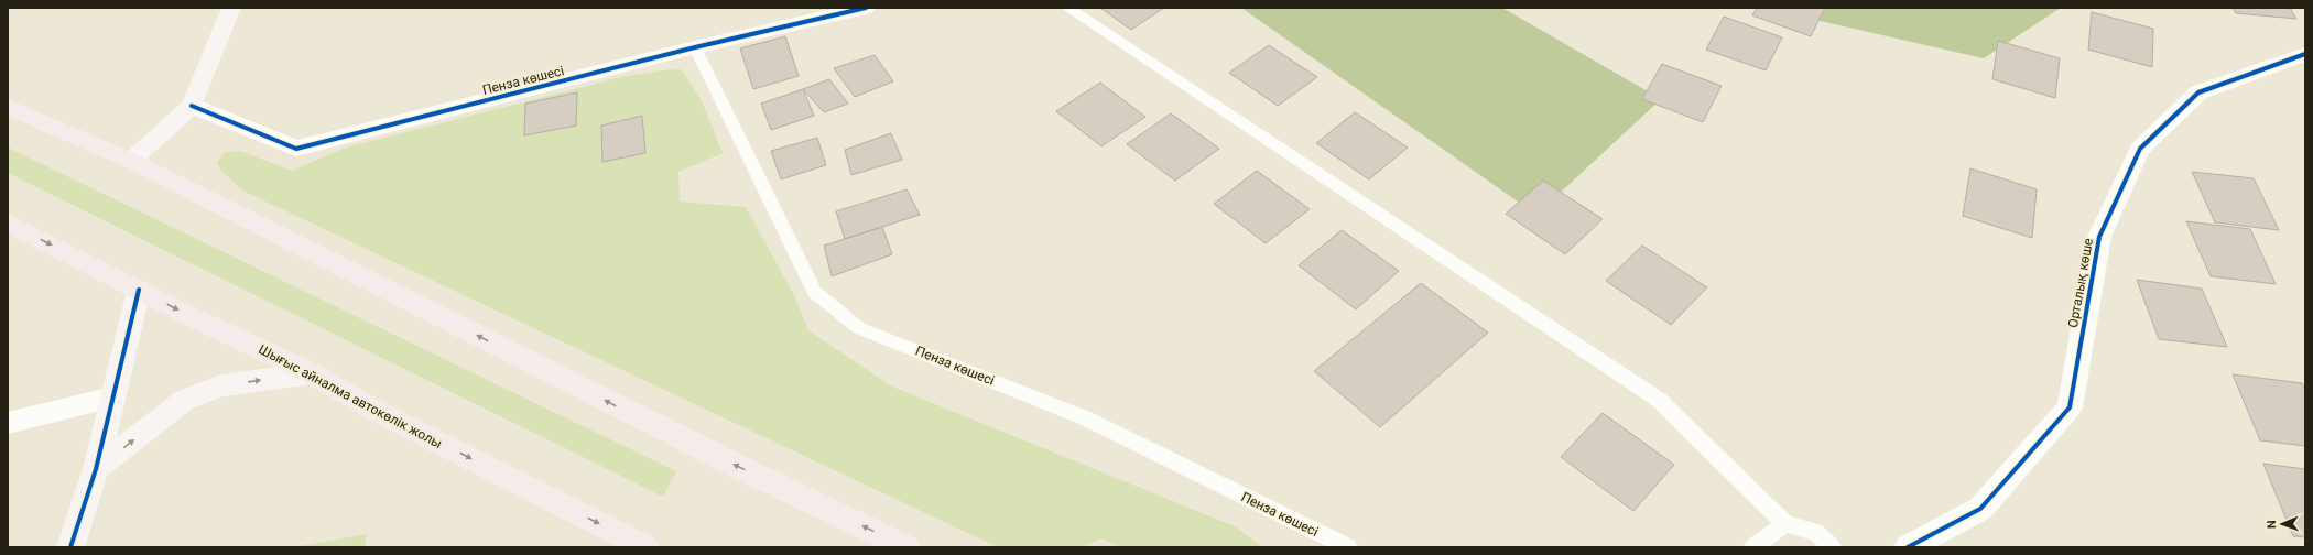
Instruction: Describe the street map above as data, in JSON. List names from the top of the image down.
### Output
{
  "streets": {
    "main road": ["Шығыс айналма автокөлік жолы"],
    "street": ["Пенза көшесі", "Орталық көше"]
  },
  "north": "left"
}
